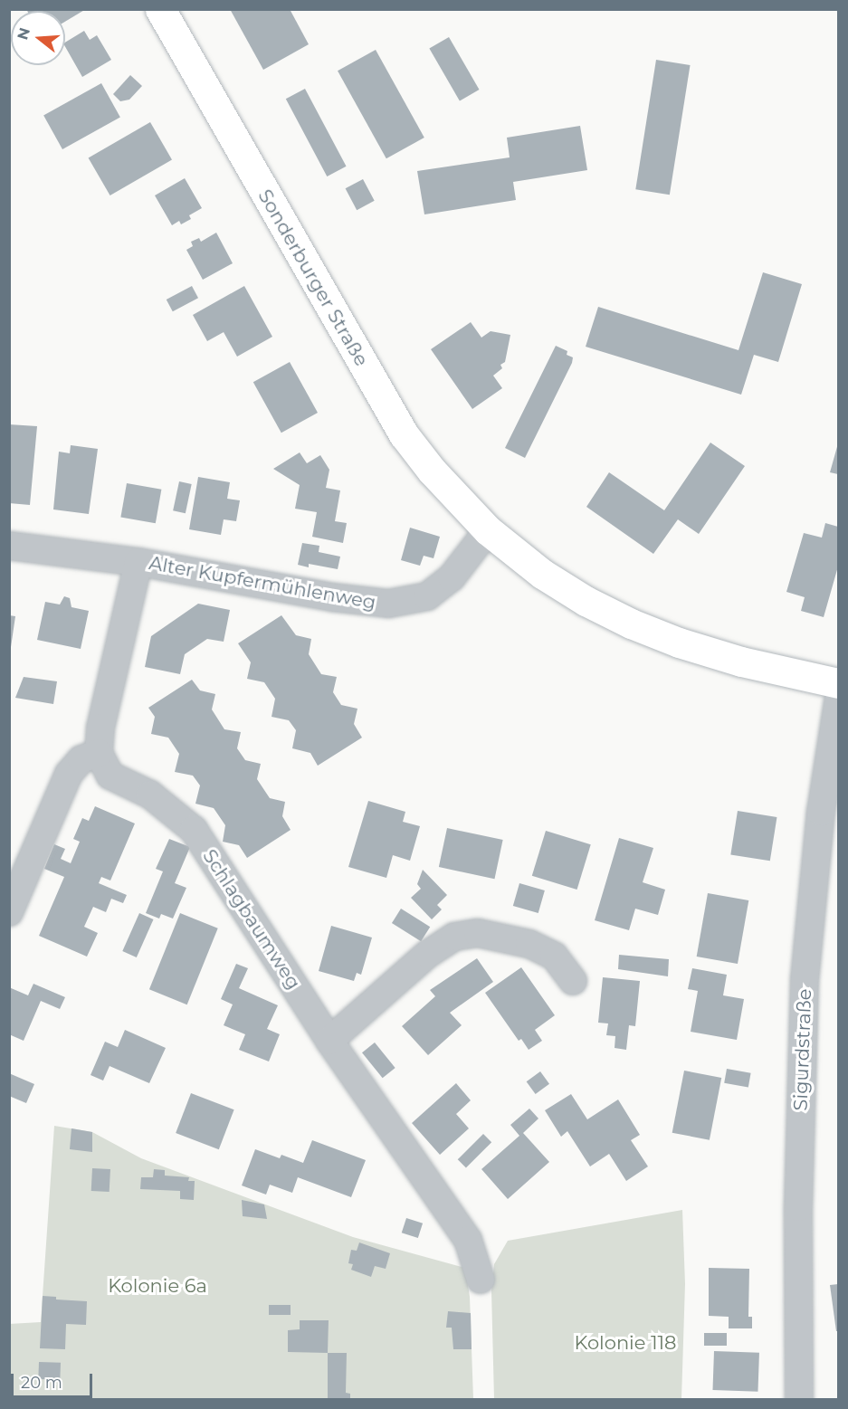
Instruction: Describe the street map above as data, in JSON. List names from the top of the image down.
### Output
{
  "streets": {
    "street": [
      "Sonderburger Straße",
      "Alter Kupfermühlenweg",
      "Schlagbaumweg",
      "Sigurdstraße"
    ]
  },
  "crossings": [
    ["Sonderburger Straße", "Alter Kupfermühlenweg"]
  ],
  "parks": ["Kolonie 6a", "Kolonie 118"],
  "scale_bar": "20 m",
  "north": "left"
}
